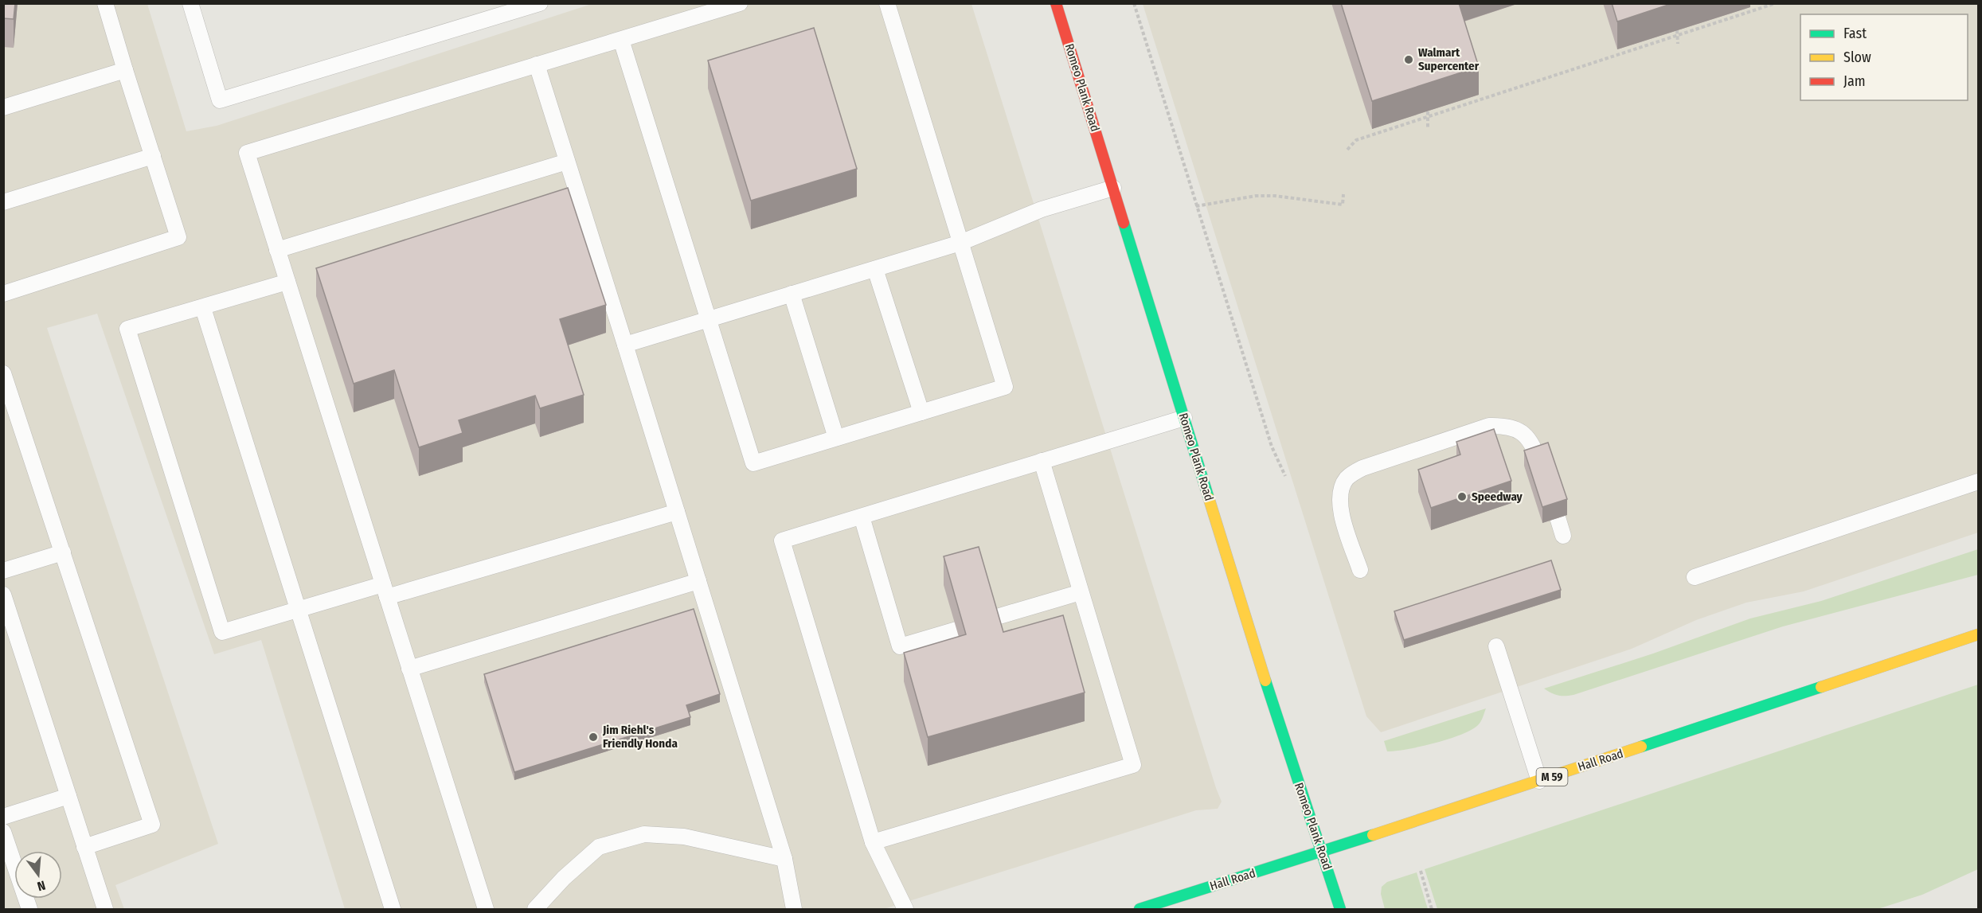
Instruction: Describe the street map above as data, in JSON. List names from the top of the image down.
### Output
{
  "streets": {
    "main road": ["Romeo Plank Road", "Hall Road", "M 59"]
  },
  "crossings": [
    ["Romeo Plank Road", "Hall Road"]
  ],
  "places": ["Walmart Supercenter", "Speedway", "Jim Riehl's Friendly Honda"],
  "legend": ["Fast", "Slow", "Jam"],
  "north": "bottom"
}
